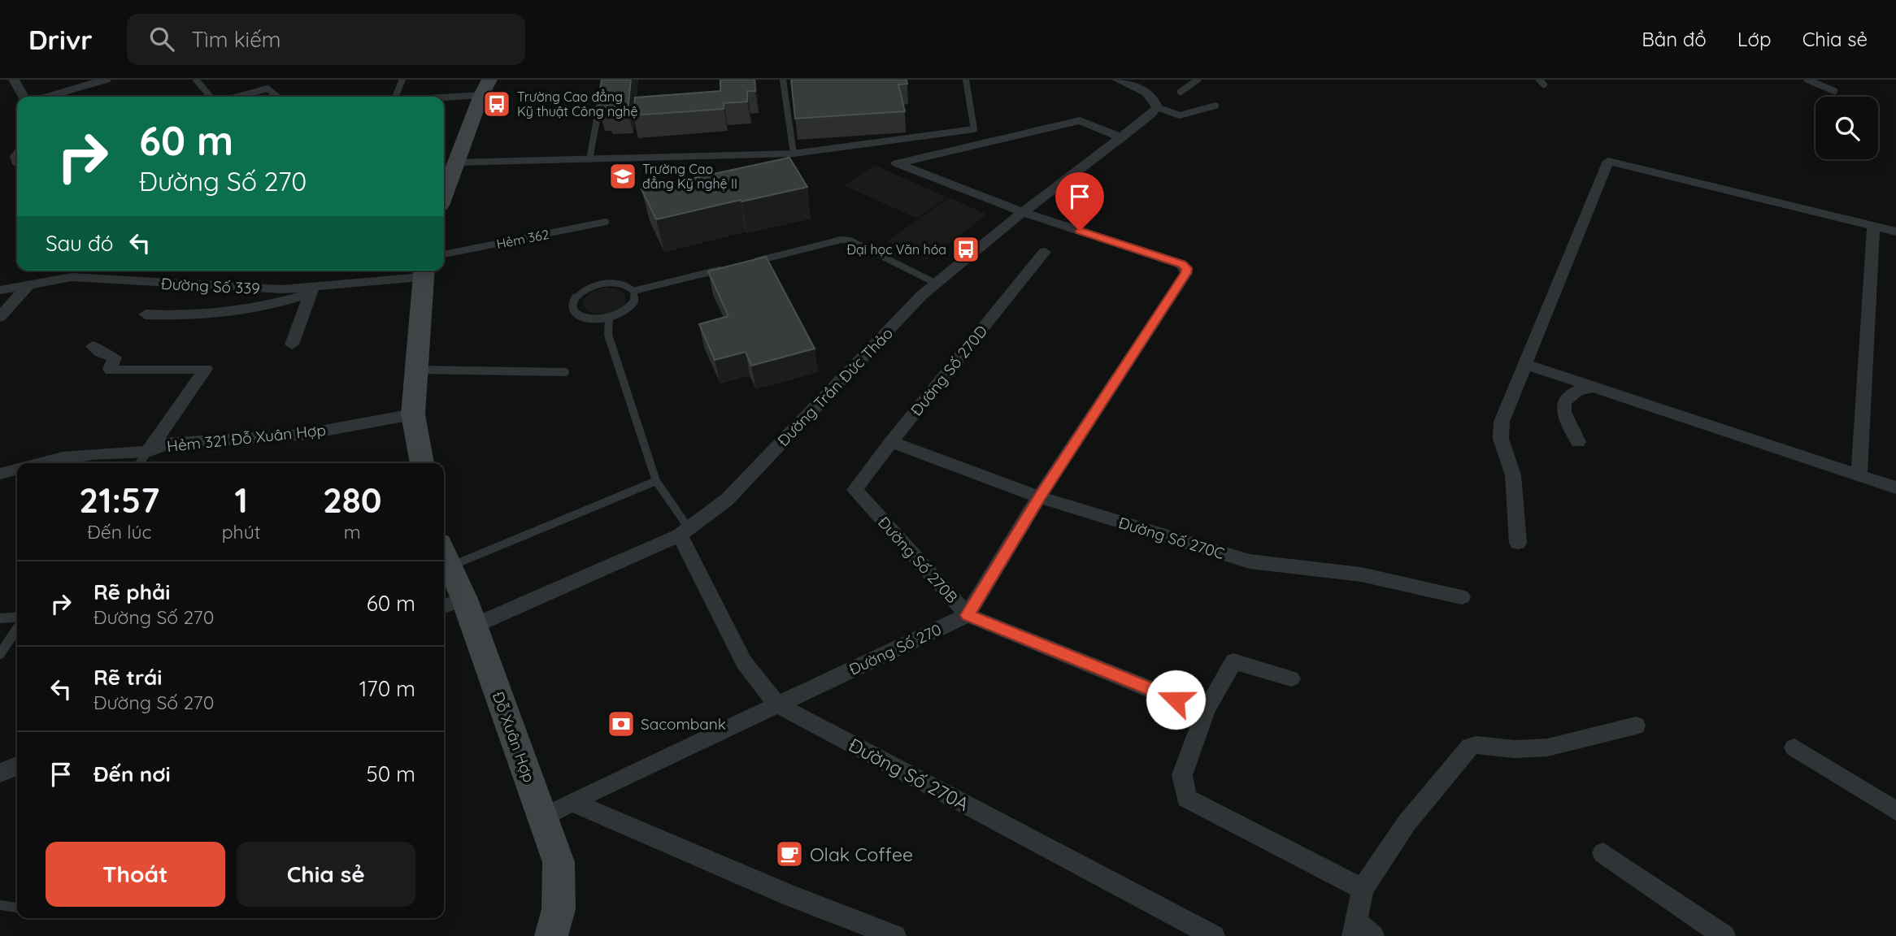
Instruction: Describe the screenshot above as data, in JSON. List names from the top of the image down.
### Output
{
  "streets": {
    "main road": ["Đỗ Xuân Hợp"],
    "street": [
      "Đường Số 339",
      "Đường Số 270D",
      "Đường Trần Đức Thảo",
      "Hẻm 321 Đỗ Xuân Hợp",
      "Đường Số 270C",
      "Đường Số 270B",
      "Đường Số 270",
      "Đường Số 270A"
    ],
    "lane": ["Hẻm 362"]
  },
  "crossings": [
    ["Đường Số 270D", "Đường Số 270C"],
    ["Đường Số 270D", "Đường Số 270B"],
    ["Đường Trần Đức Thảo", "Đỗ Xuân Hợp"],
    ["Đường Trần Đức Thảo", "Đường Số 270A"],
    ["Đường Số 270B", "Đường Số 270"],
    ["Đường Số 270", "Đỗ Xuân Hợp"],
    ["Đường Số 270", "Đường Số 270A"]
  ],
  "places": {
    "bus stop": ["Trường Cao đẳng Kỹ thuật Công nghệ", "Đại học Văn hóa"],
    "school or university": ["Trường Cao đẳng Kỹ nghệ II"],
    "bank": ["Sacombank"],
    "cafe": ["Olak Coffee"]
  },
  "page": {
    "header": "Drivr",
    "search": "Tìm kiếm",
    "nav": ["Bản đồ", "Lớp", "Chia sẻ"],
    "turn": ["60 m", "Đường Số 270"],
    "then": "Sau đó",
    "eta": [
      "21:57",
      "Đến lúc",
      "1",
      "phút",
      "280",
      "m"
    ],
    "list": [
      {
        "name": "Rẽ phải",
        "note": "Đường Số 270",
        "value": "60 m"
      },
      {
        "name": "Rẽ trái",
        "note": "Đường Số 270",
        "value": "170 m"
      },
      {
        "name": "Đến nơi",
        "value": "50 m"
      }
    ],
    "buttons": ["Thoát", "Chia sẻ"]
  }
}
